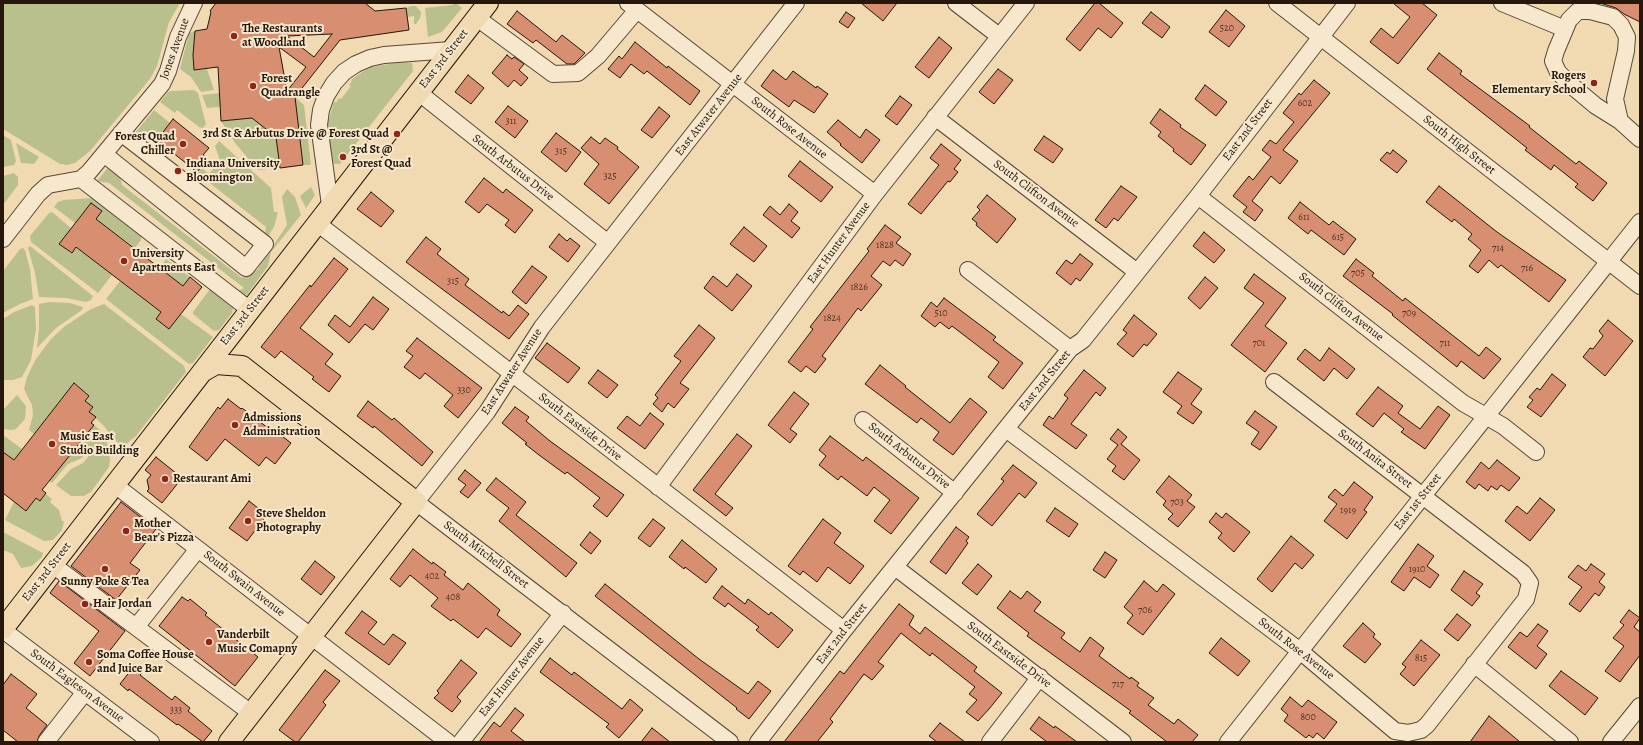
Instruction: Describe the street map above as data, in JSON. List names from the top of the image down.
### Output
{
  "streets": {
    "main road": ["East 3rd Street", "East Atwater Avenue", "South Mitchell Street"],
    "street": [
      "Jones Avenue",
      "South Rose Avenue",
      "East 2nd Street",
      "South High Street",
      "South Arbutus Drive",
      "South Clifton Avenue",
      "East Hunter Avenue",
      "South Eastside Drive",
      "South Anita Street",
      "East 1st Street",
      "South Swain Avenue",
      "South Eagleson Avenue"
    ]
  },
  "crossings": [
    ["East 3rd Street", "South Arbutus Drive"],
    ["East 3rd Street", "South Eastside Drive"],
    ["East 3rd Street", "South Swain Avenue"],
    ["East 3rd Street", "South Eagleson Avenue"],
    ["East Atwater Avenue", "South Rose Avenue"],
    ["East Atwater Avenue", "South Arbutus Drive"],
    ["East Atwater Avenue", "South Eastside Drive"],
    ["East Atwater Avenue", "South Mitchell Street"],
    ["East Atwater Avenue", "South Swain Avenue"],
    ["South Rose Avenue", "East 2nd Street"],
    ["South Rose Avenue", "East Hunter Avenue"],
    ["South Rose Avenue", "South Anita Street"],
    ["South Rose Avenue", "East 1st Street"],
    ["East 2nd Street", "South High Street"],
    ["East 2nd Street", "South Arbutus Drive"],
    ["East 2nd Street", "South Clifton Avenue"],
    ["East 2nd Street", "South Eastside Drive"],
    ["South High Street", "East 1st Street"],
    ["South Clifton Avenue", "East Hunter Avenue"],
    ["South Clifton Avenue", "East 1st Street"],
    ["East Hunter Avenue", "South Eastside Drive"],
    ["East Hunter Avenue", "South Mitchell Street"],
    ["South Anita Street", "East 1st Street"]
  ],
  "places": [
    "The Restaurants at Woodland",
    "Rogers Elementary School",
    "Forest Quadrangle",
    "3rd St & Arbutus Drive @ Forest Quad",
    "Forest Quad Chiller",
    "3rd St @ Forest Quad",
    "Indiana University Bloomington",
    "University Apartments East",
    "Admissions Administration",
    "Music East Studio Building",
    "Restaurant Ami",
    "Steve Sheldon Photography",
    "Mother Bear's Pizza",
    "Sunny Poke & Tea",
    "Hair Jordan",
    "Vanderbilt Music Comapny",
    "Soma Coffee House and Juice Bar"
  ],
  "house_numbers": [
    "520",
    "602",
    "311",
    "315",
    "325",
    "611",
    "615",
    "1828",
    "714",
    "716",
    "705",
    "315",
    "1826",
    "510",
    "709",
    "1824",
    "701",
    "711",
    "330",
    "703",
    "1919",
    "1910",
    "402",
    "408",
    "706",
    "815",
    "717",
    "333",
    "800"
  ]
}
